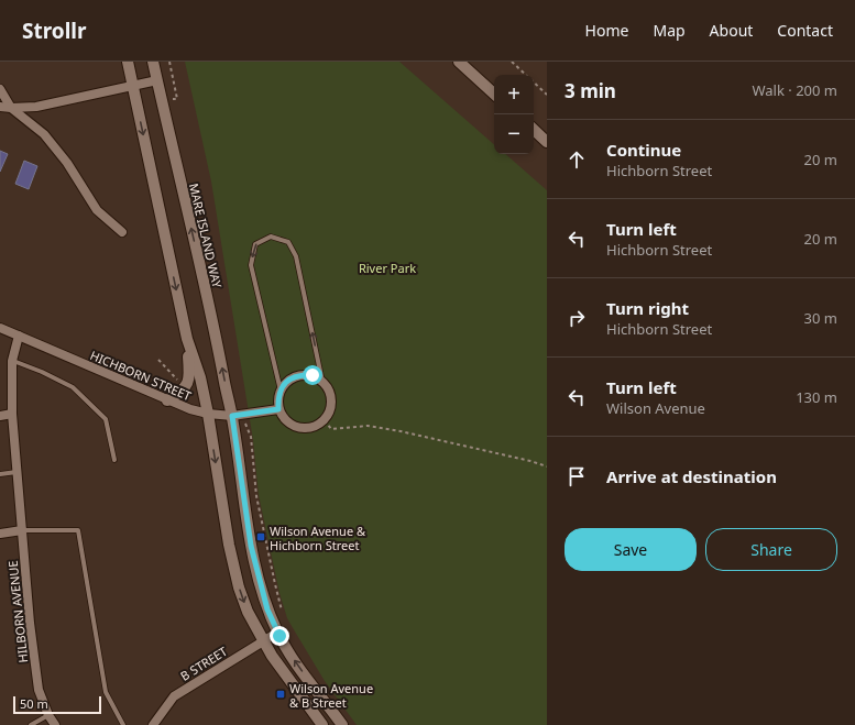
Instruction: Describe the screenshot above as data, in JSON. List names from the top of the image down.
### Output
{
  "streets": {
    "main road": ["MARE ISLAND WAY"],
    "street": ["HICHBORN STREET", "HILBORN AVENUE", "B STREET"]
  },
  "crossings": [
    ["MARE ISLAND WAY", "HICHBORN STREET"],
    ["MARE ISLAND WAY", "B STREET"],
    ["HICHBORN STREET", "HILBORN AVENUE"]
  ],
  "parks": ["River Park"],
  "places": {
    "transit": ["Wilson Avenue & Hichborn Street", "Wilson Avenue & B Street"]
  },
  "scale_bar": "50 m",
  "page": {
    "header": "Strollr",
    "nav": [
      "Home",
      "Map",
      "About",
      "Contact"
    ],
    "heading": ["3 min", "Walk · 200 m"],
    "map_buttons": ["+", "−"],
    "list": [
      ["Continue", "Hichborn Street", "20 m"],
      ["Turn left", "Hichborn Street", "20 m"],
      ["Turn right", "Hichborn Street", "30 m"],
      ["Turn left", "Wilson Avenue", "130 m"],
      "Arrive at destination"
    ],
    "buttons": ["Save", "Share"],
    "scale": "50 m"
  }
}
